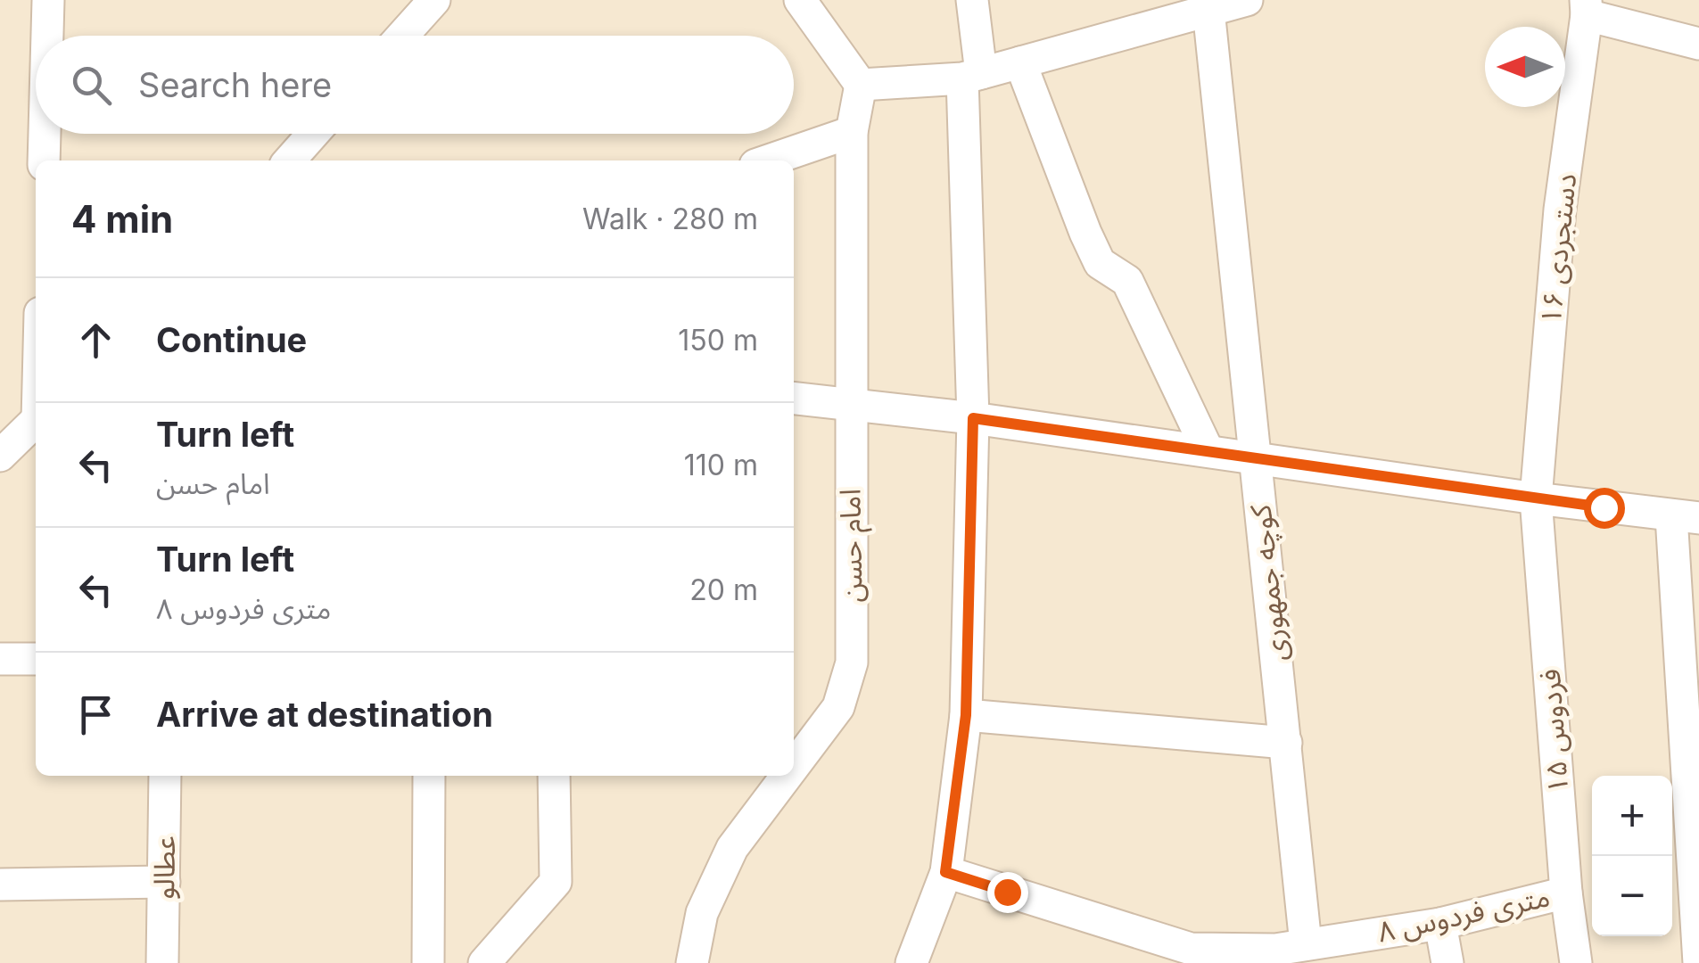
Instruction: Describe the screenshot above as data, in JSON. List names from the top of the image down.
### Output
{
  "streets": {
    "street": [
      "دستجردی ۱۶",
      "امام حسن",
      "کوچه جمهوری",
      "فردوس ۱۵",
      "عطالو",
      "۸ متری فردوس"
    ]
  },
  "crossings": [
    ["دستجردی ۱۶", "فردوس ۱۵"],
    ["کوچه جمهوری", "۸ متری فردوس"],
    ["فردوس ۱۵", "۸ متری فردوس"]
  ],
  "north": "left",
  "page": {
    "search": "Search here",
    "heading": ["4 min", "Walk · 280 m"],
    "list": [
      ["Continue", "150 m"],
      ["Turn left", "امام حسن", "110 m"],
      ["Turn left", "۸ متری فردوس", "20 m"],
      "Arrive at destination"
    ],
    "map_buttons": ["+", "−"]
  }
}
